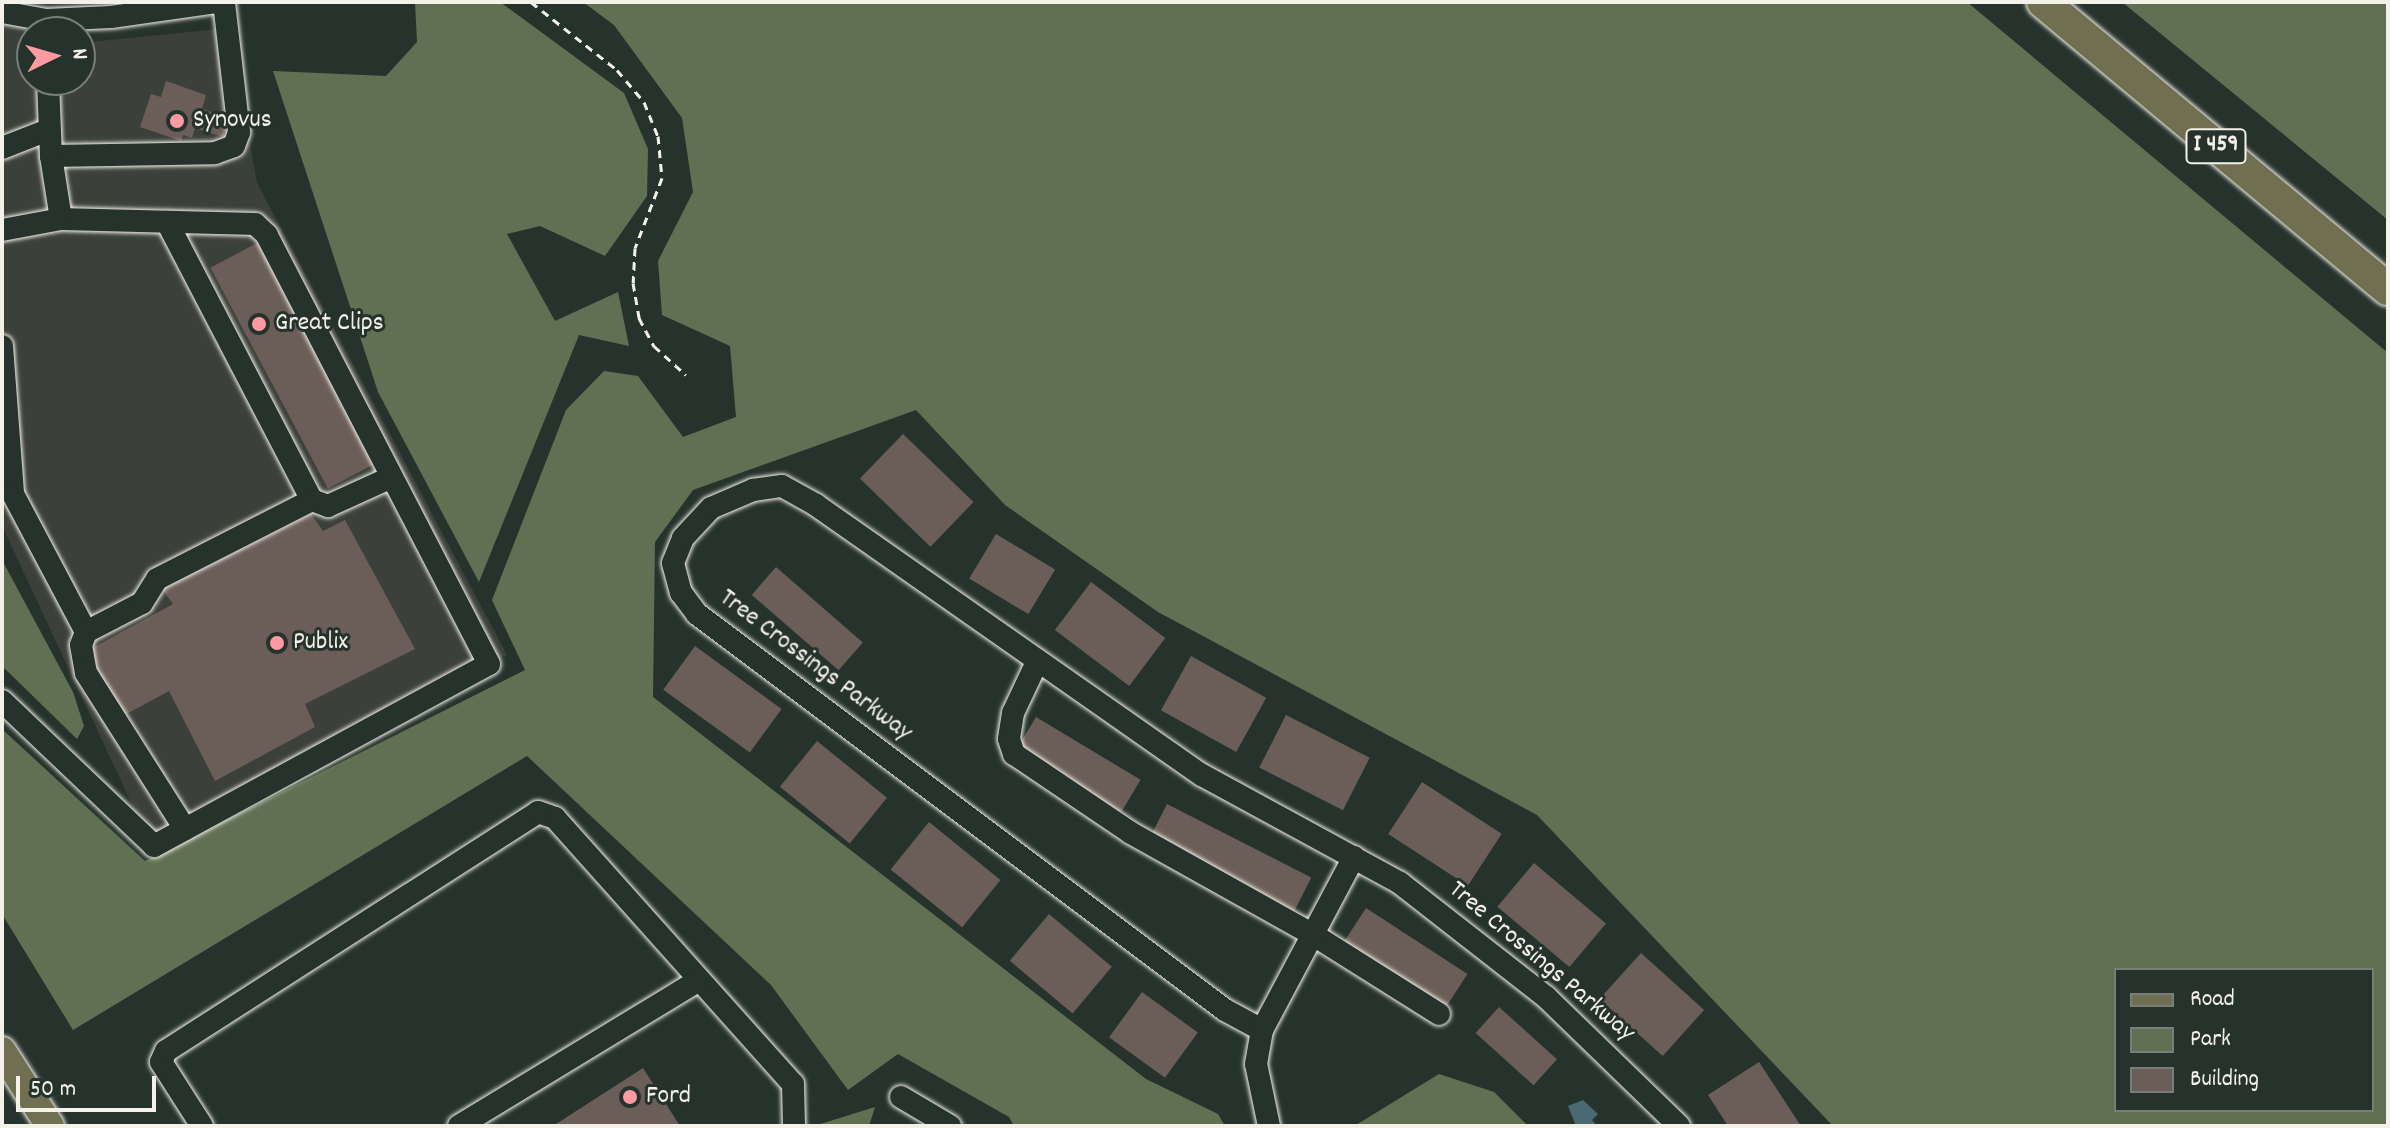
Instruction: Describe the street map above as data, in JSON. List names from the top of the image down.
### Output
{
  "streets": {
    "highway": ["I 459"],
    "street": ["Tree Crossings Parkway"]
  },
  "places": [
    "Synovus",
    "Great Clips",
    "Publix",
    "Ford"
  ],
  "legend": ["Road", "Park", "Building"],
  "scale_bar": "50 m",
  "north": "right"
}
